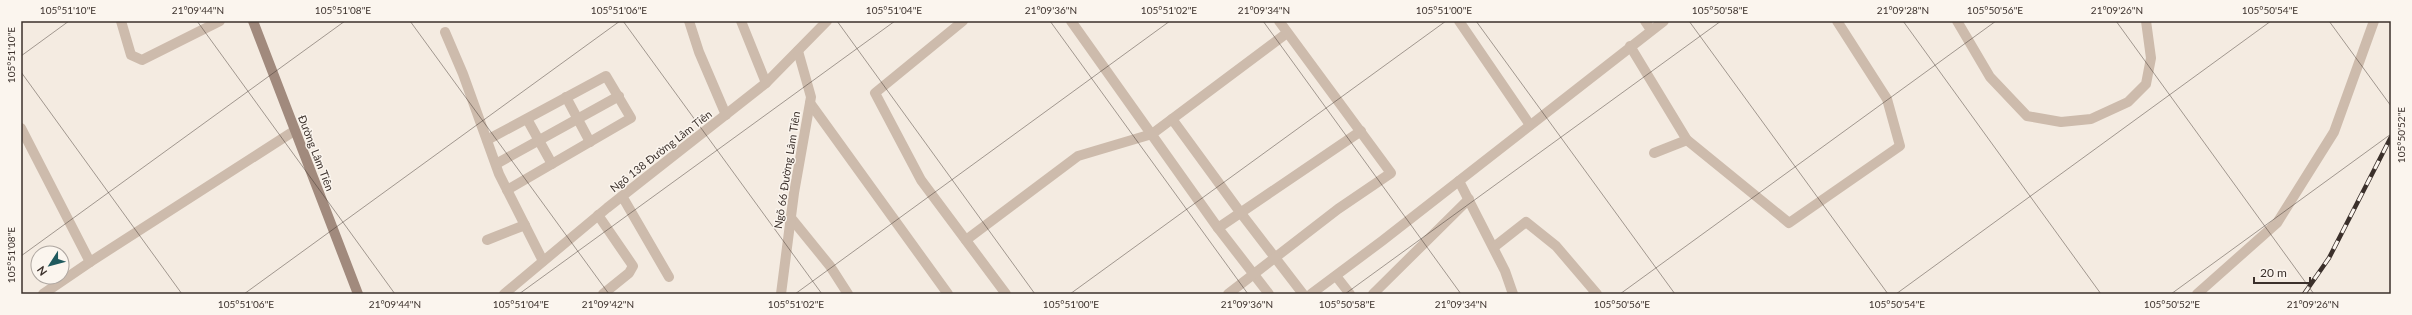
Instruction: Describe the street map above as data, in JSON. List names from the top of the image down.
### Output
{
  "streets": {
    "street": ["Ngõ 138 Đường Lâm Tiên", "Đường Lâm Tiên", "Ngõ 66 Đường Lâm Tiên"]
  },
  "crossings": [
    ["Ngõ 138 Đường Lâm Tiên", "Ngõ 66 Đường Lâm Tiên"]
  ],
  "scale_bar": "20 m",
  "north": "bottom left",
  "coordinates": [
    "105°51'10\"E",
    "21°09'44\"N",
    "105°51'08\"E",
    "105°51'06\"E",
    "105°51'04\"E",
    "21°09'36\"N",
    "105°51'02\"E",
    "21°09'34\"N",
    "105°51'00\"E",
    "105°50'58\"E",
    "21°09'28\"N",
    "105°50'56\"E",
    "21°09'26\"N",
    "105°50'54\"E",
    "105°50'52\"E",
    "21°09'42\"N"
  ]
}
